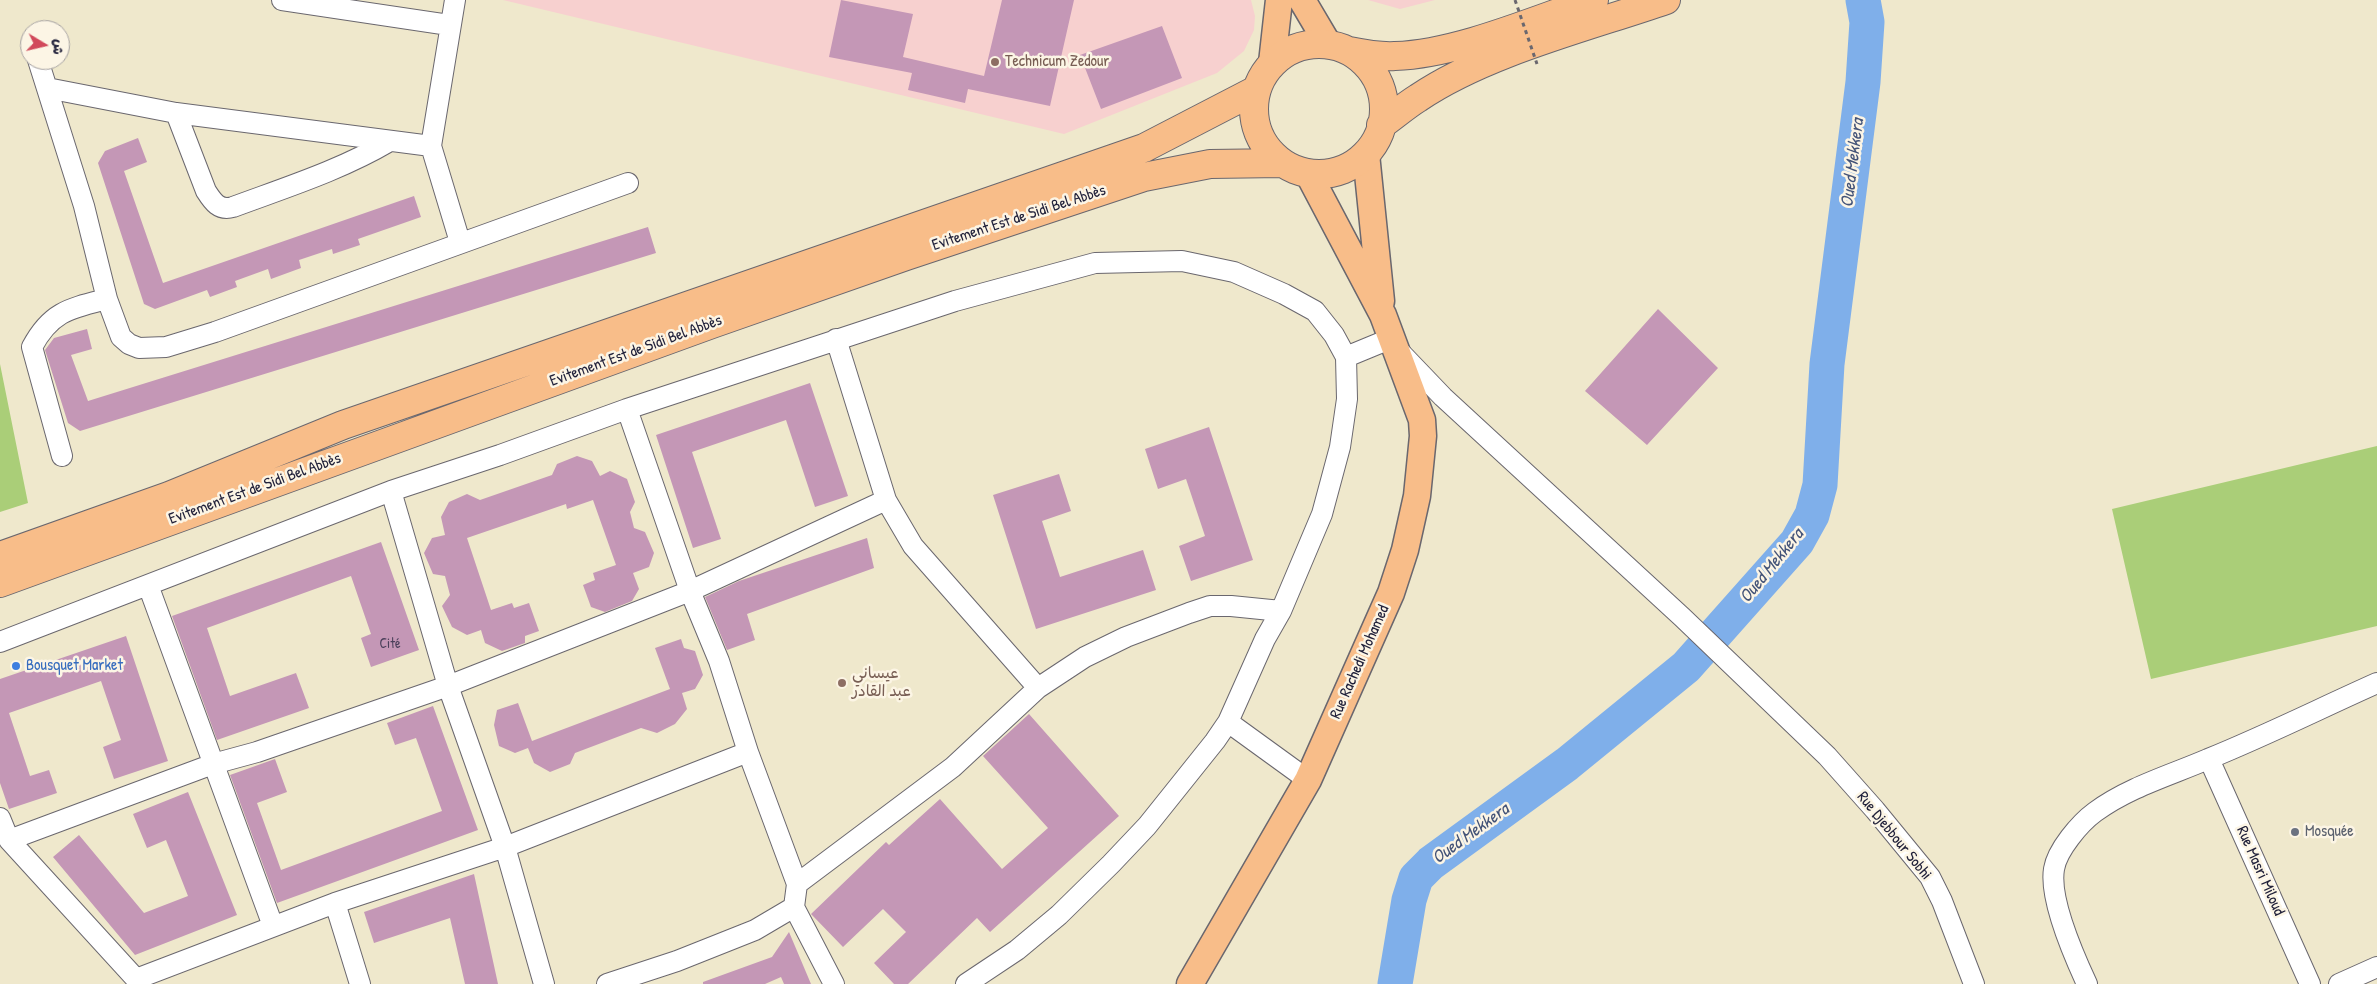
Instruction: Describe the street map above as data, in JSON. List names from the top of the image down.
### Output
{
  "streets": {
    "highway": ["Evitement Est de Sidi Bel Abbès"],
    "main road": ["Rue Rachedi Mohamed"],
    "street": ["Rue Djebbour Sobhi", "Rue Masri Miloud"]
  },
  "crossings": [
    ["Rue Rachedi Mohamed", "Rue Djebbour Sobhi"]
  ],
  "water": ["Oued Mekkera"],
  "places": [
    "Technicum Zedour",
    "Bousquet Market",
    "عيساني عبد القادر",
    "Mosquée"
  ],
  "house_numbers": ["Cité"],
  "north": "right"
}
